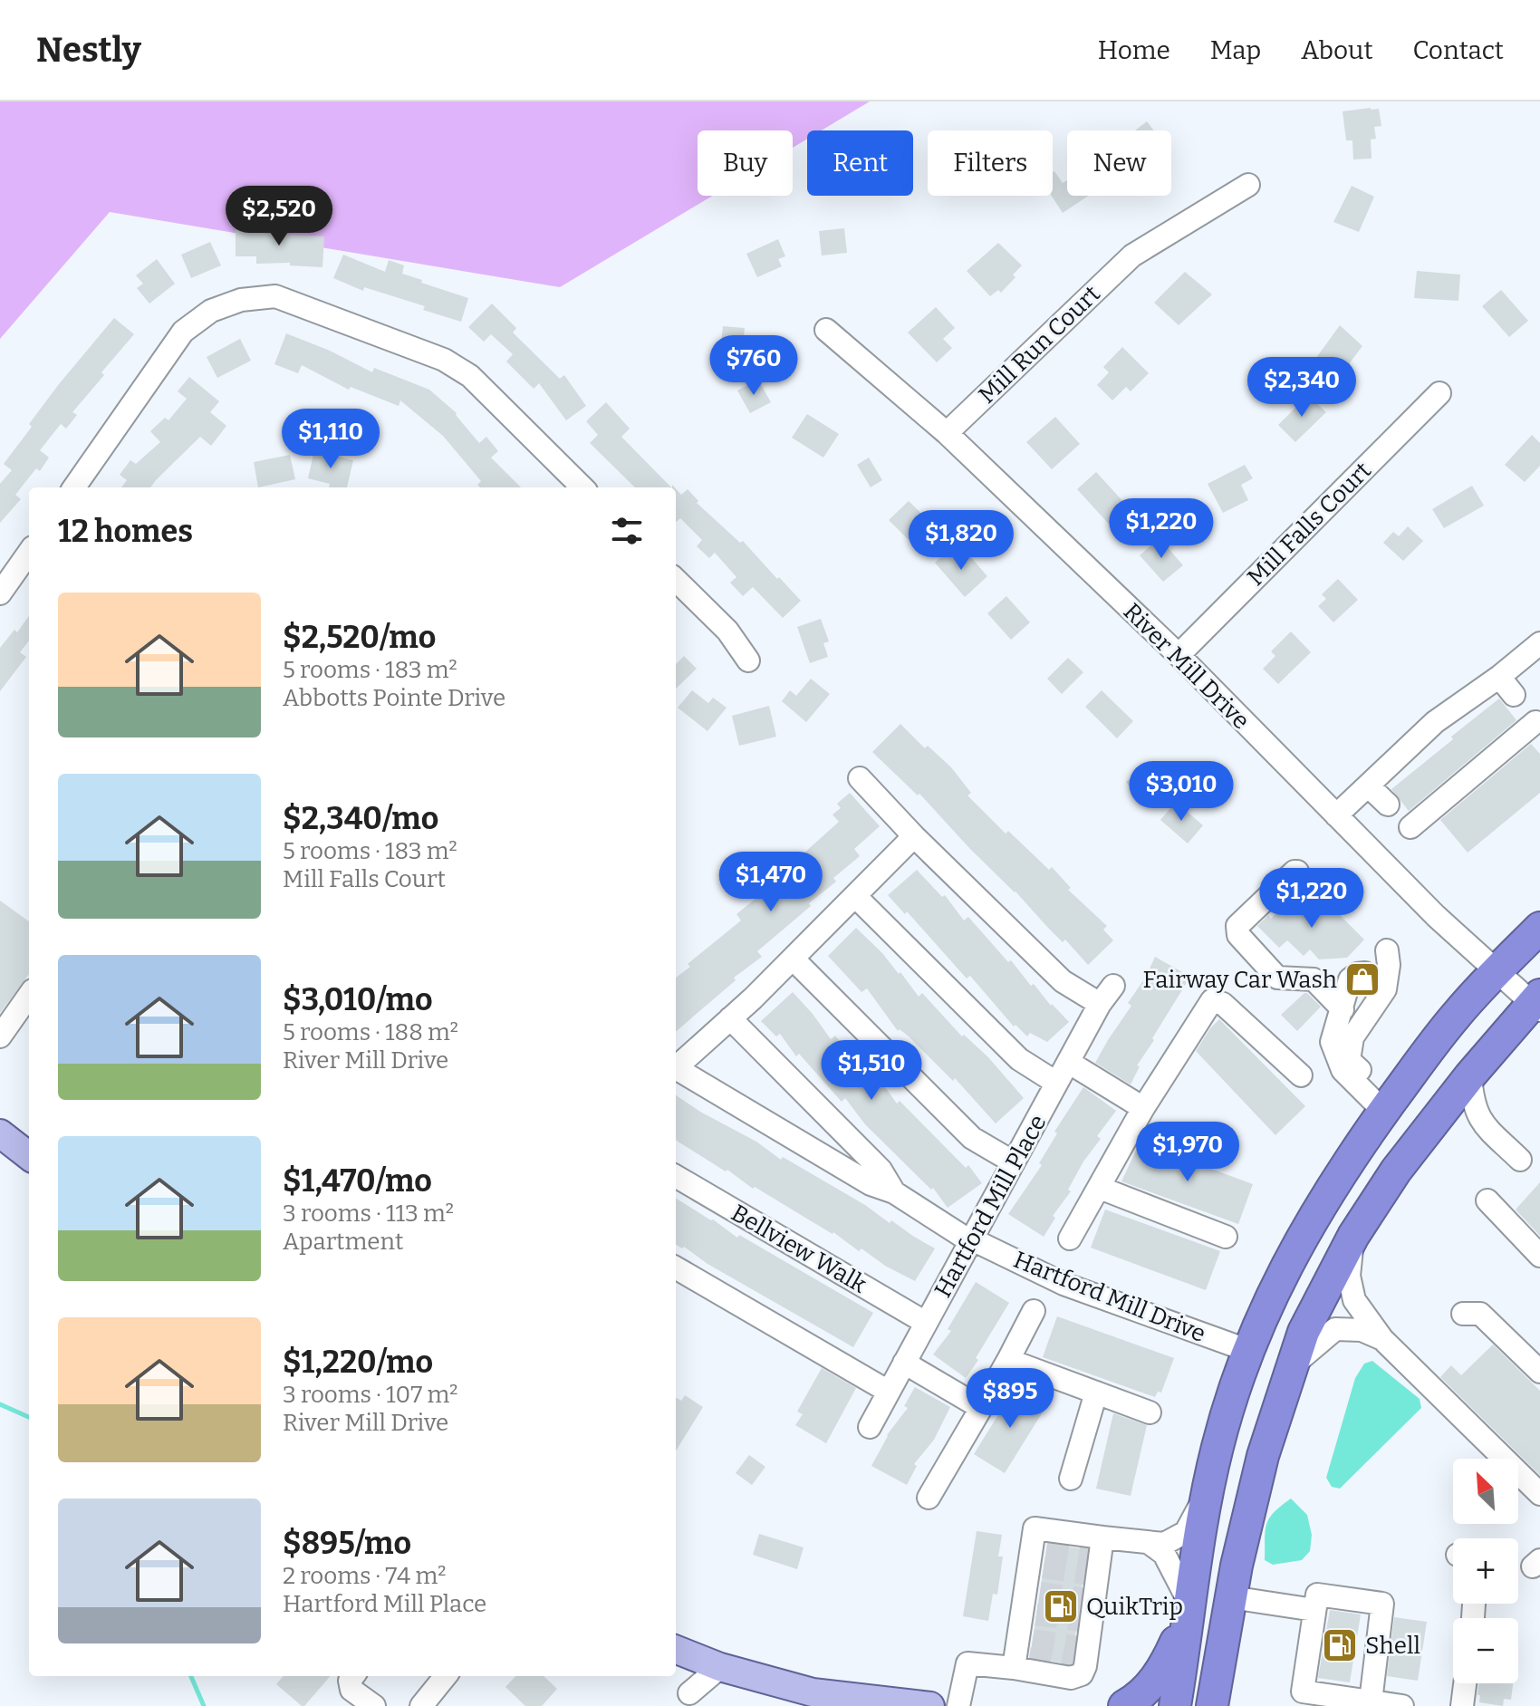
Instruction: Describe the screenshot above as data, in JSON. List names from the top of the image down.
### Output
{
  "streets": {
    "street": [
      "Mill Run Court",
      "Mill Falls Court",
      "River Mill Drive",
      "Hartford Mill Place",
      "Bellview Walk",
      "Hartford Mill Drive"
    ]
  },
  "crossings": [
    ["Mill Run Court", "River Mill Drive"],
    ["Mill Falls Court", "River Mill Drive"],
    ["Hartford Mill Place", "Bellview Walk"],
    ["Hartford Mill Place", "Hartford Mill Drive"]
  ],
  "places": {
    "shop": ["Fairway Car Wash"],
    "fuel station": ["QuikTrip", "Shell"]
  },
  "north": "top left",
  "page": {
    "header": "Nestly",
    "nav": [
      "Home",
      "Map",
      "About",
      "Contact"
    ],
    "chip": [
      "Buy",
      "Rent",
      "Filters",
      "New"
    ],
    "price": [
      "$2,520",
      "$760",
      "$2,340",
      "$1,110",
      "$1,220",
      "$1,820",
      "$3,010",
      "$1,470",
      "$1,220",
      "$1,510",
      "$1,970",
      "$895"
    ],
    "heading": "12 homes",
    "list": [
      {
        "name": "$2,520/mo",
        "note": "5 rooms · 183 m² · Abbotts Pointe Drive"
      },
      {
        "name": "$2,340/mo",
        "note": "5 rooms · 183 m² · Mill Falls Court"
      },
      {
        "name": "$3,010/mo",
        "note": "5 rooms · 188 m² · River Mill Drive"
      },
      {
        "name": "$1,470/mo",
        "note": "3 rooms · 113 m² · Apartment"
      },
      {
        "name": "$1,220/mo",
        "note": "3 rooms · 107 m² · River Mill Drive"
      },
      {
        "name": "$895/mo",
        "note": "2 rooms · 74 m² · Hartford Mill Place"
      }
    ],
    "map_buttons": ["+", "−"]
  }
}
